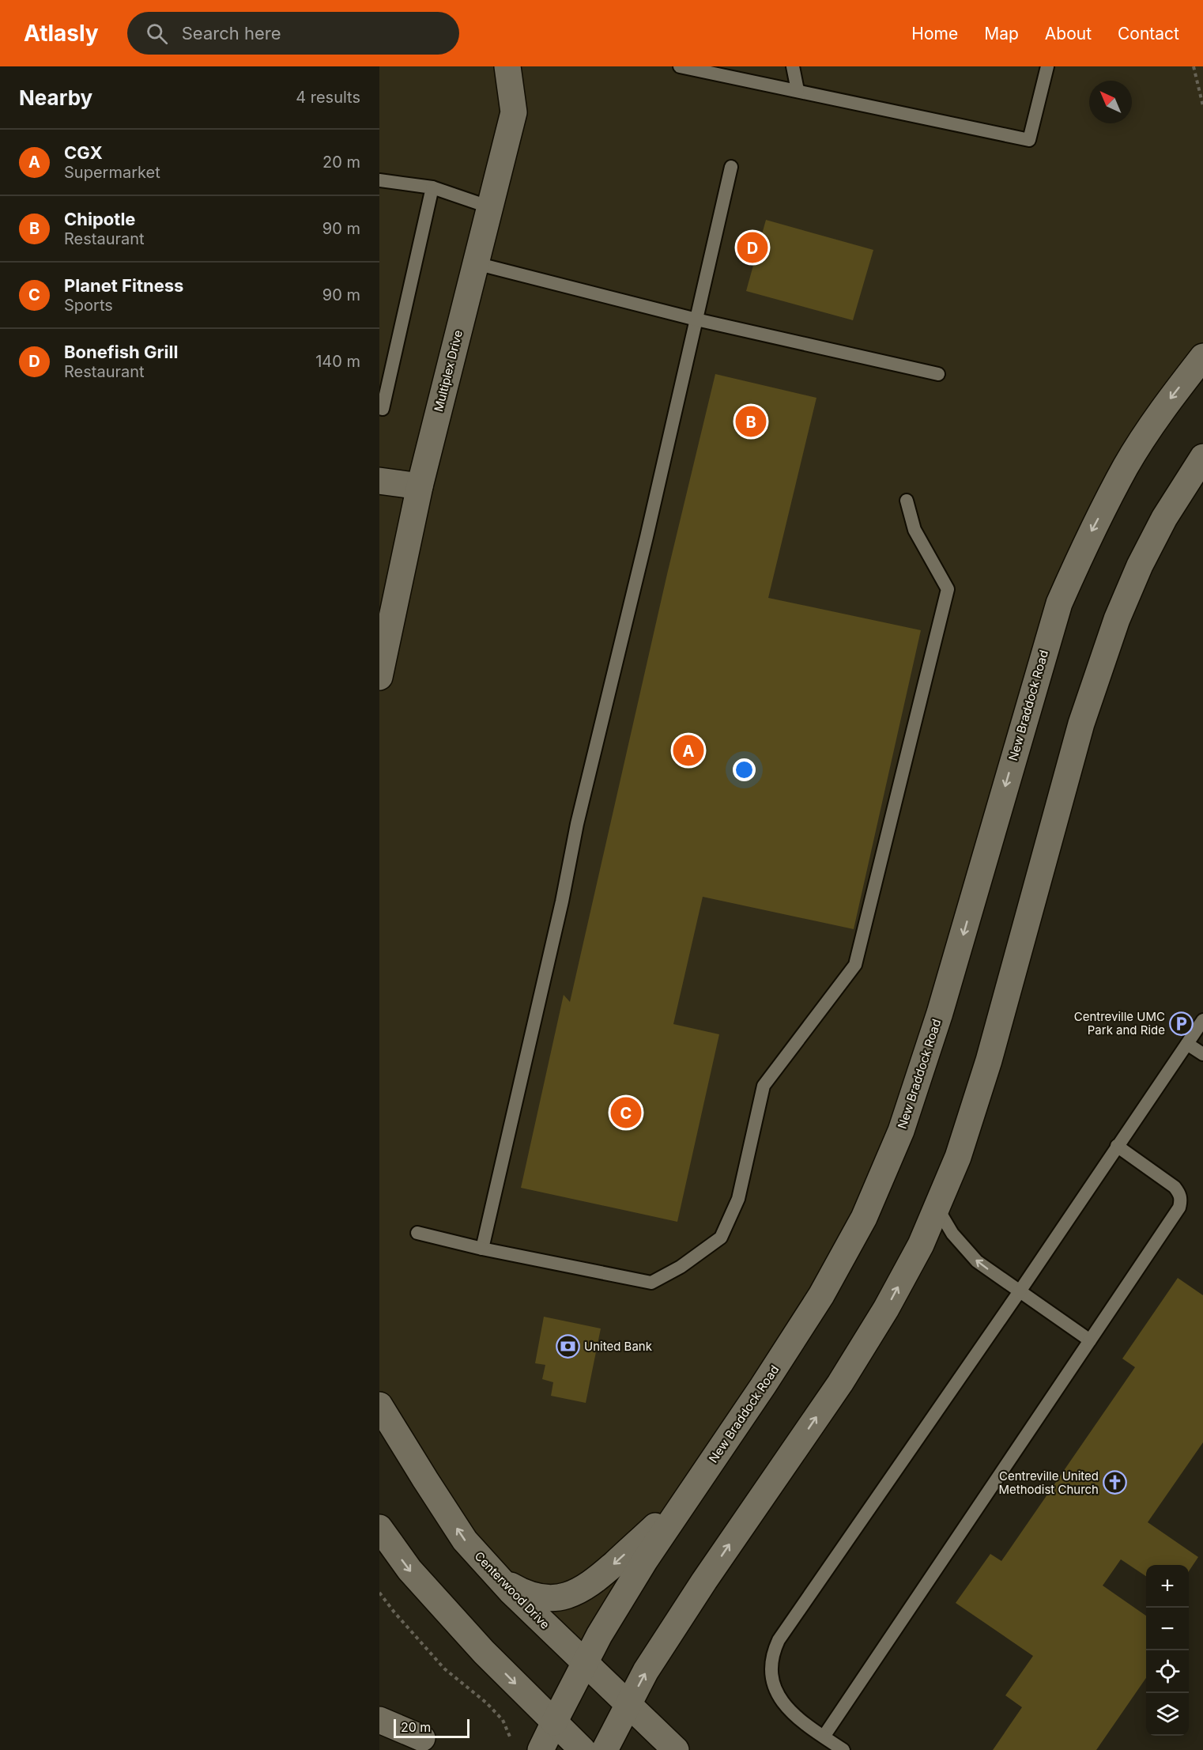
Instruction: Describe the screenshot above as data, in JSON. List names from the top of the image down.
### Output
{
  "streets": {
    "street": ["Multiplex Drive", "New Braddock Road", "Centerwood Drive"]
  },
  "crossings": [
    ["New Braddock Road", "Centerwood Drive"]
  ],
  "places": {
    "parking": ["Centreville UMC Park and Ride"],
    "bank": ["United Bank"],
    "church": ["Centreville United Methodist Church"]
  },
  "scale_bar": "20 m",
  "north": "top left",
  "page": {
    "header": "Atlasly",
    "search": "Search here",
    "nav": [
      "Home",
      "Map",
      "About",
      "Contact"
    ],
    "heading": ["Nearby", "4 results"],
    "list": [
      {
        "mark": "A",
        "name": "CGX",
        "note": "Supermarket",
        "value": "20 m"
      },
      {
        "mark": "B",
        "name": "Chipotle",
        "note": "Restaurant",
        "value": "90 m"
      },
      {
        "mark": "C",
        "name": "Planet Fitness",
        "note": "Sports",
        "value": "90 m"
      },
      {
        "mark": "D",
        "name": "Bonefish Grill",
        "note": "Restaurant",
        "value": "140 m"
      }
    ],
    "pins": [
      "D",
      "B",
      "A",
      "C"
    ],
    "map_buttons": ["+", "−"],
    "scale": "20 m"
  }
}
